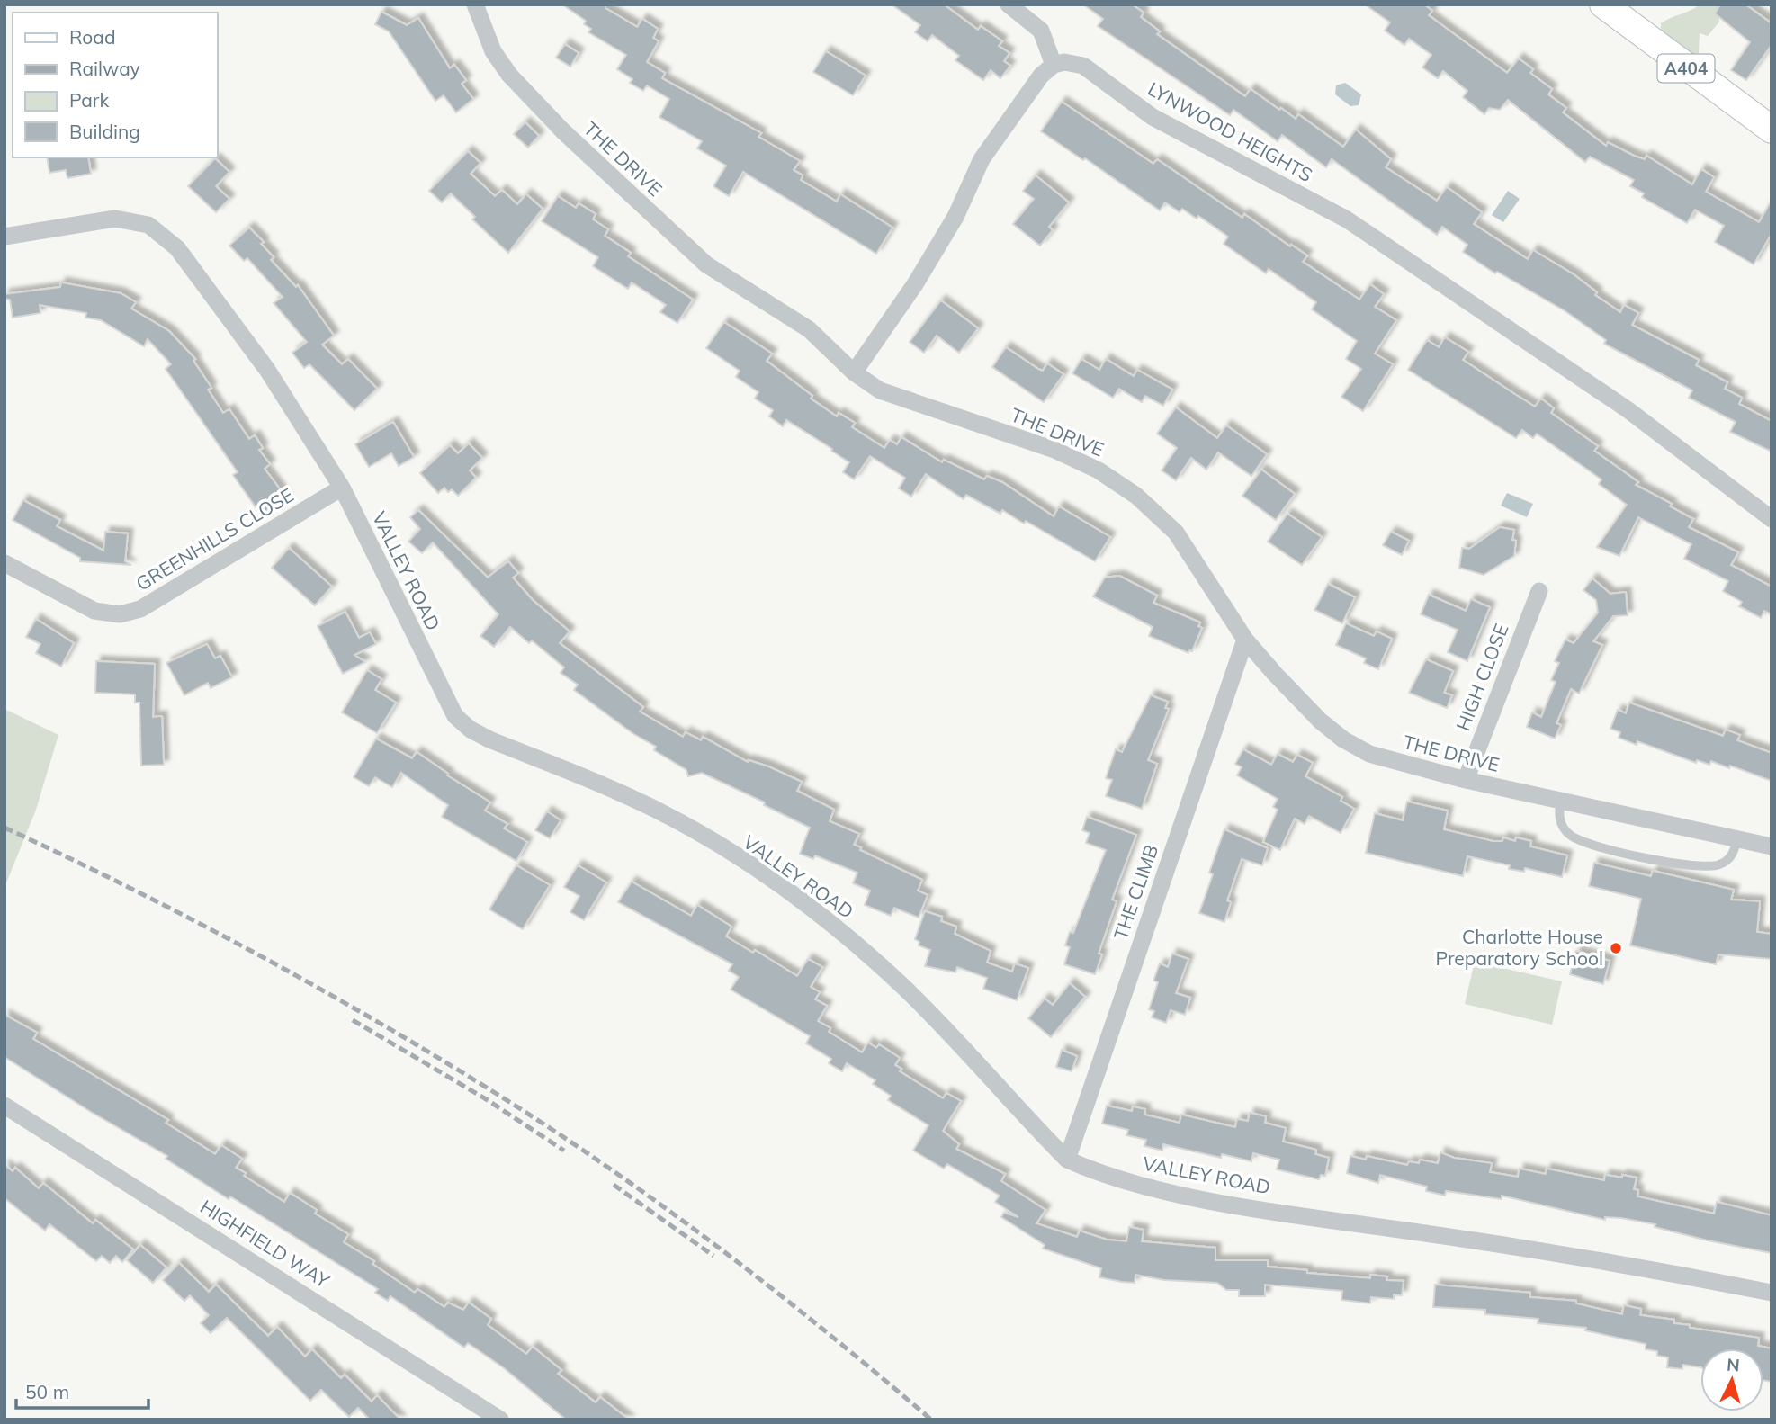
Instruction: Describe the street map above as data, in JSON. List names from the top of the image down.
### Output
{
  "streets": {
    "main road": ["A404"],
    "street": [
      "LYNWOOD HEIGHTS",
      "THE DRIVE",
      "GREENHILLS CLOSE",
      "VALLEY ROAD",
      "HIGH CLOSE",
      "THE CLIMB",
      "HIGHFIELD WAY"
    ]
  },
  "crossings": [
    ["THE DRIVE", "HIGH CLOSE"],
    ["THE DRIVE", "THE CLIMB"],
    ["GREENHILLS CLOSE", "VALLEY ROAD"],
    ["VALLEY ROAD", "THE CLIMB"]
  ],
  "places": ["Charlotte House Preparatory School"],
  "legend": [
    "Road",
    "Railway",
    "Park",
    "Building"
  ],
  "scale_bar": "50 m",
  "north": "top"
}
